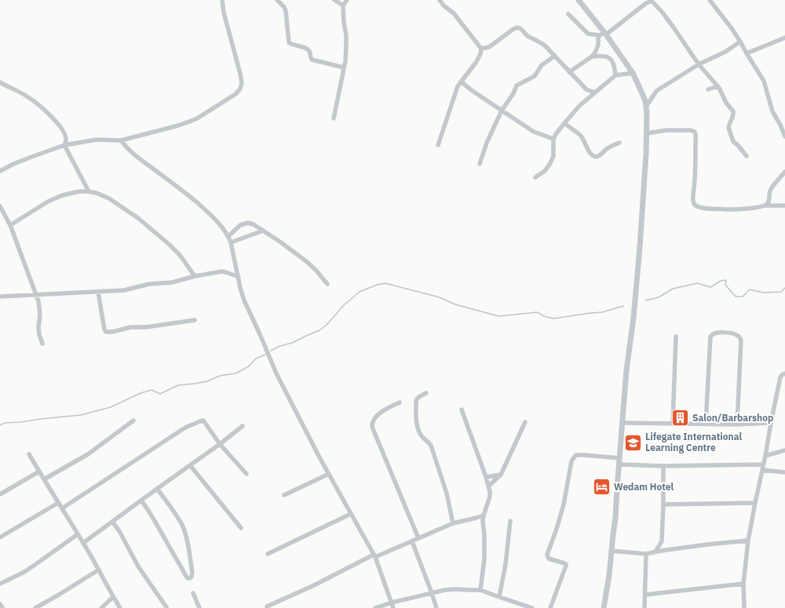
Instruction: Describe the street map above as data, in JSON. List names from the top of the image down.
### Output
{
  "places": {
    "building": ["Salon/Barbarshop"],
    "school or university": ["Lifegate International Learning Centre"],
    "hotel": ["Wedam Hotel"]
  }
}
